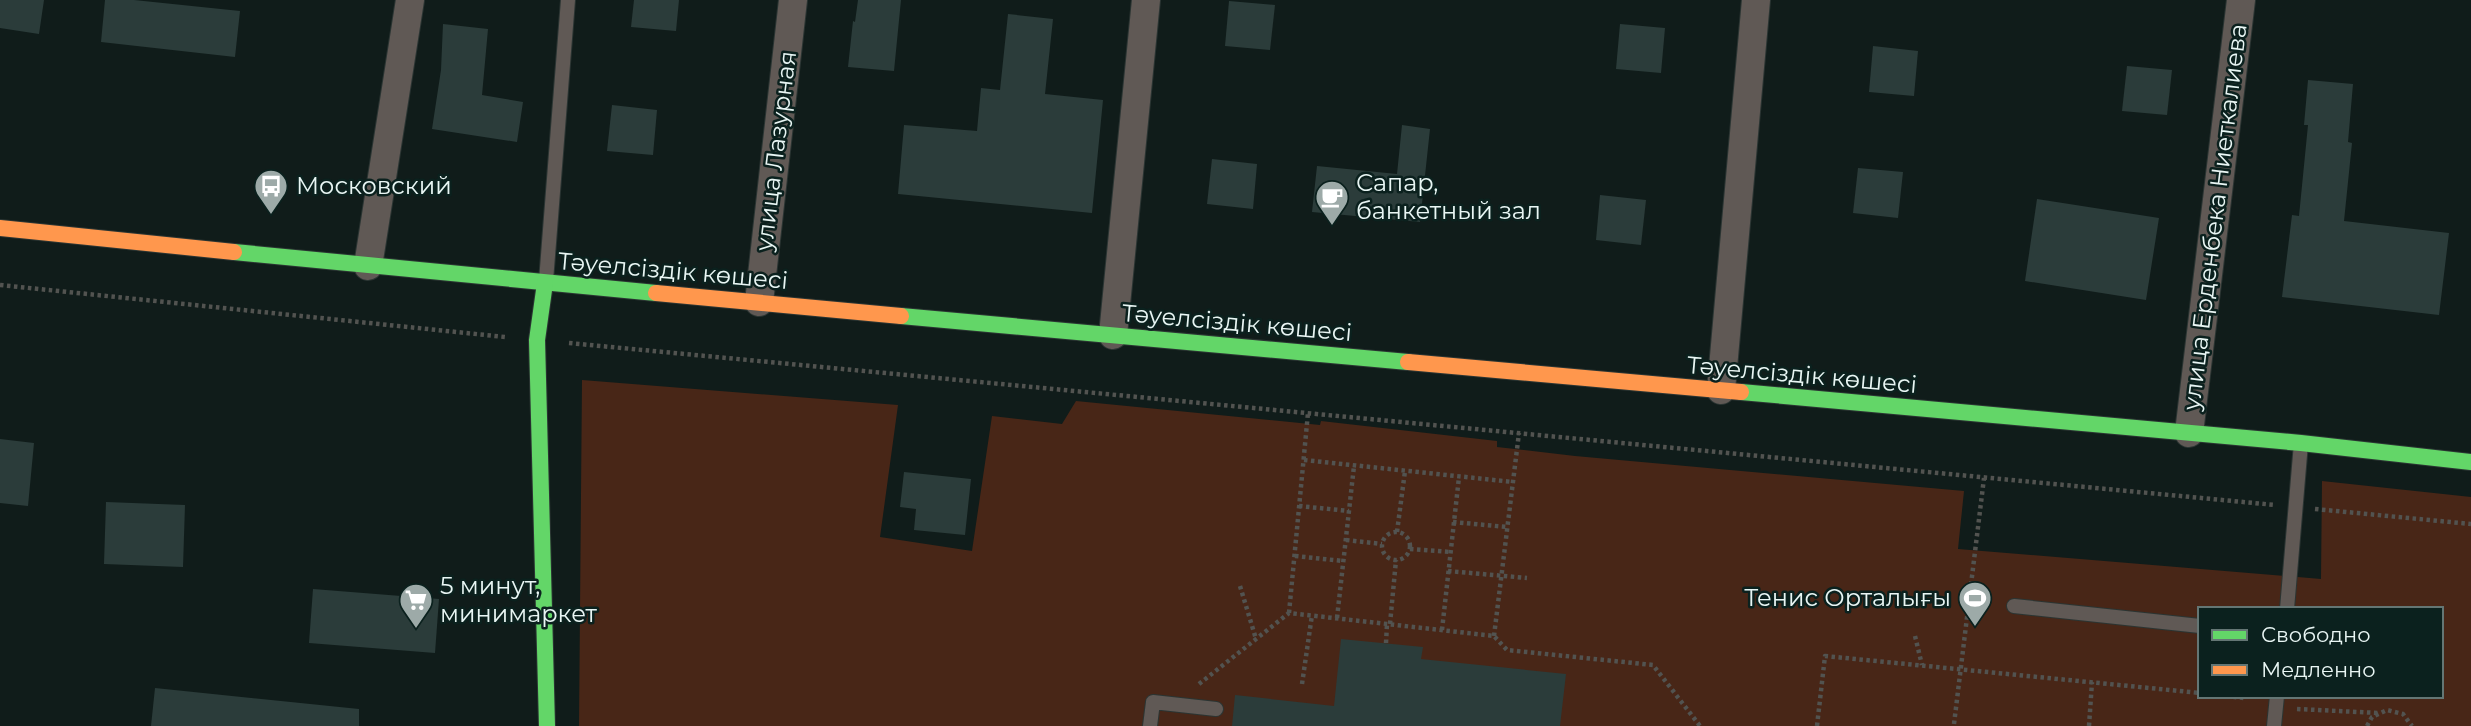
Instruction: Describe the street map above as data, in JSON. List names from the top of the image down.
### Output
{
  "streets": {
    "main road": ["Тәуелсіздік көшесі"],
    "street": ["улица Лазурная", "улица Ерденбека Ниеткалиева"]
  },
  "crossings": [
    ["улица Лазурная", "Тәуелсіздік көшесі"],
    ["улица Ерденбека Ниеткалиева", "Тәуелсіздік көшесі"]
  ],
  "places": {
    "bus stop": ["Московский"],
    "cafe": ["Сапар, банкетный зал"],
    "sports": ["Тенис Орталығы"],
    "supermarket": ["5 минут, минимаркет"]
  },
  "legend": ["Свободно", "Медленно"]
}
